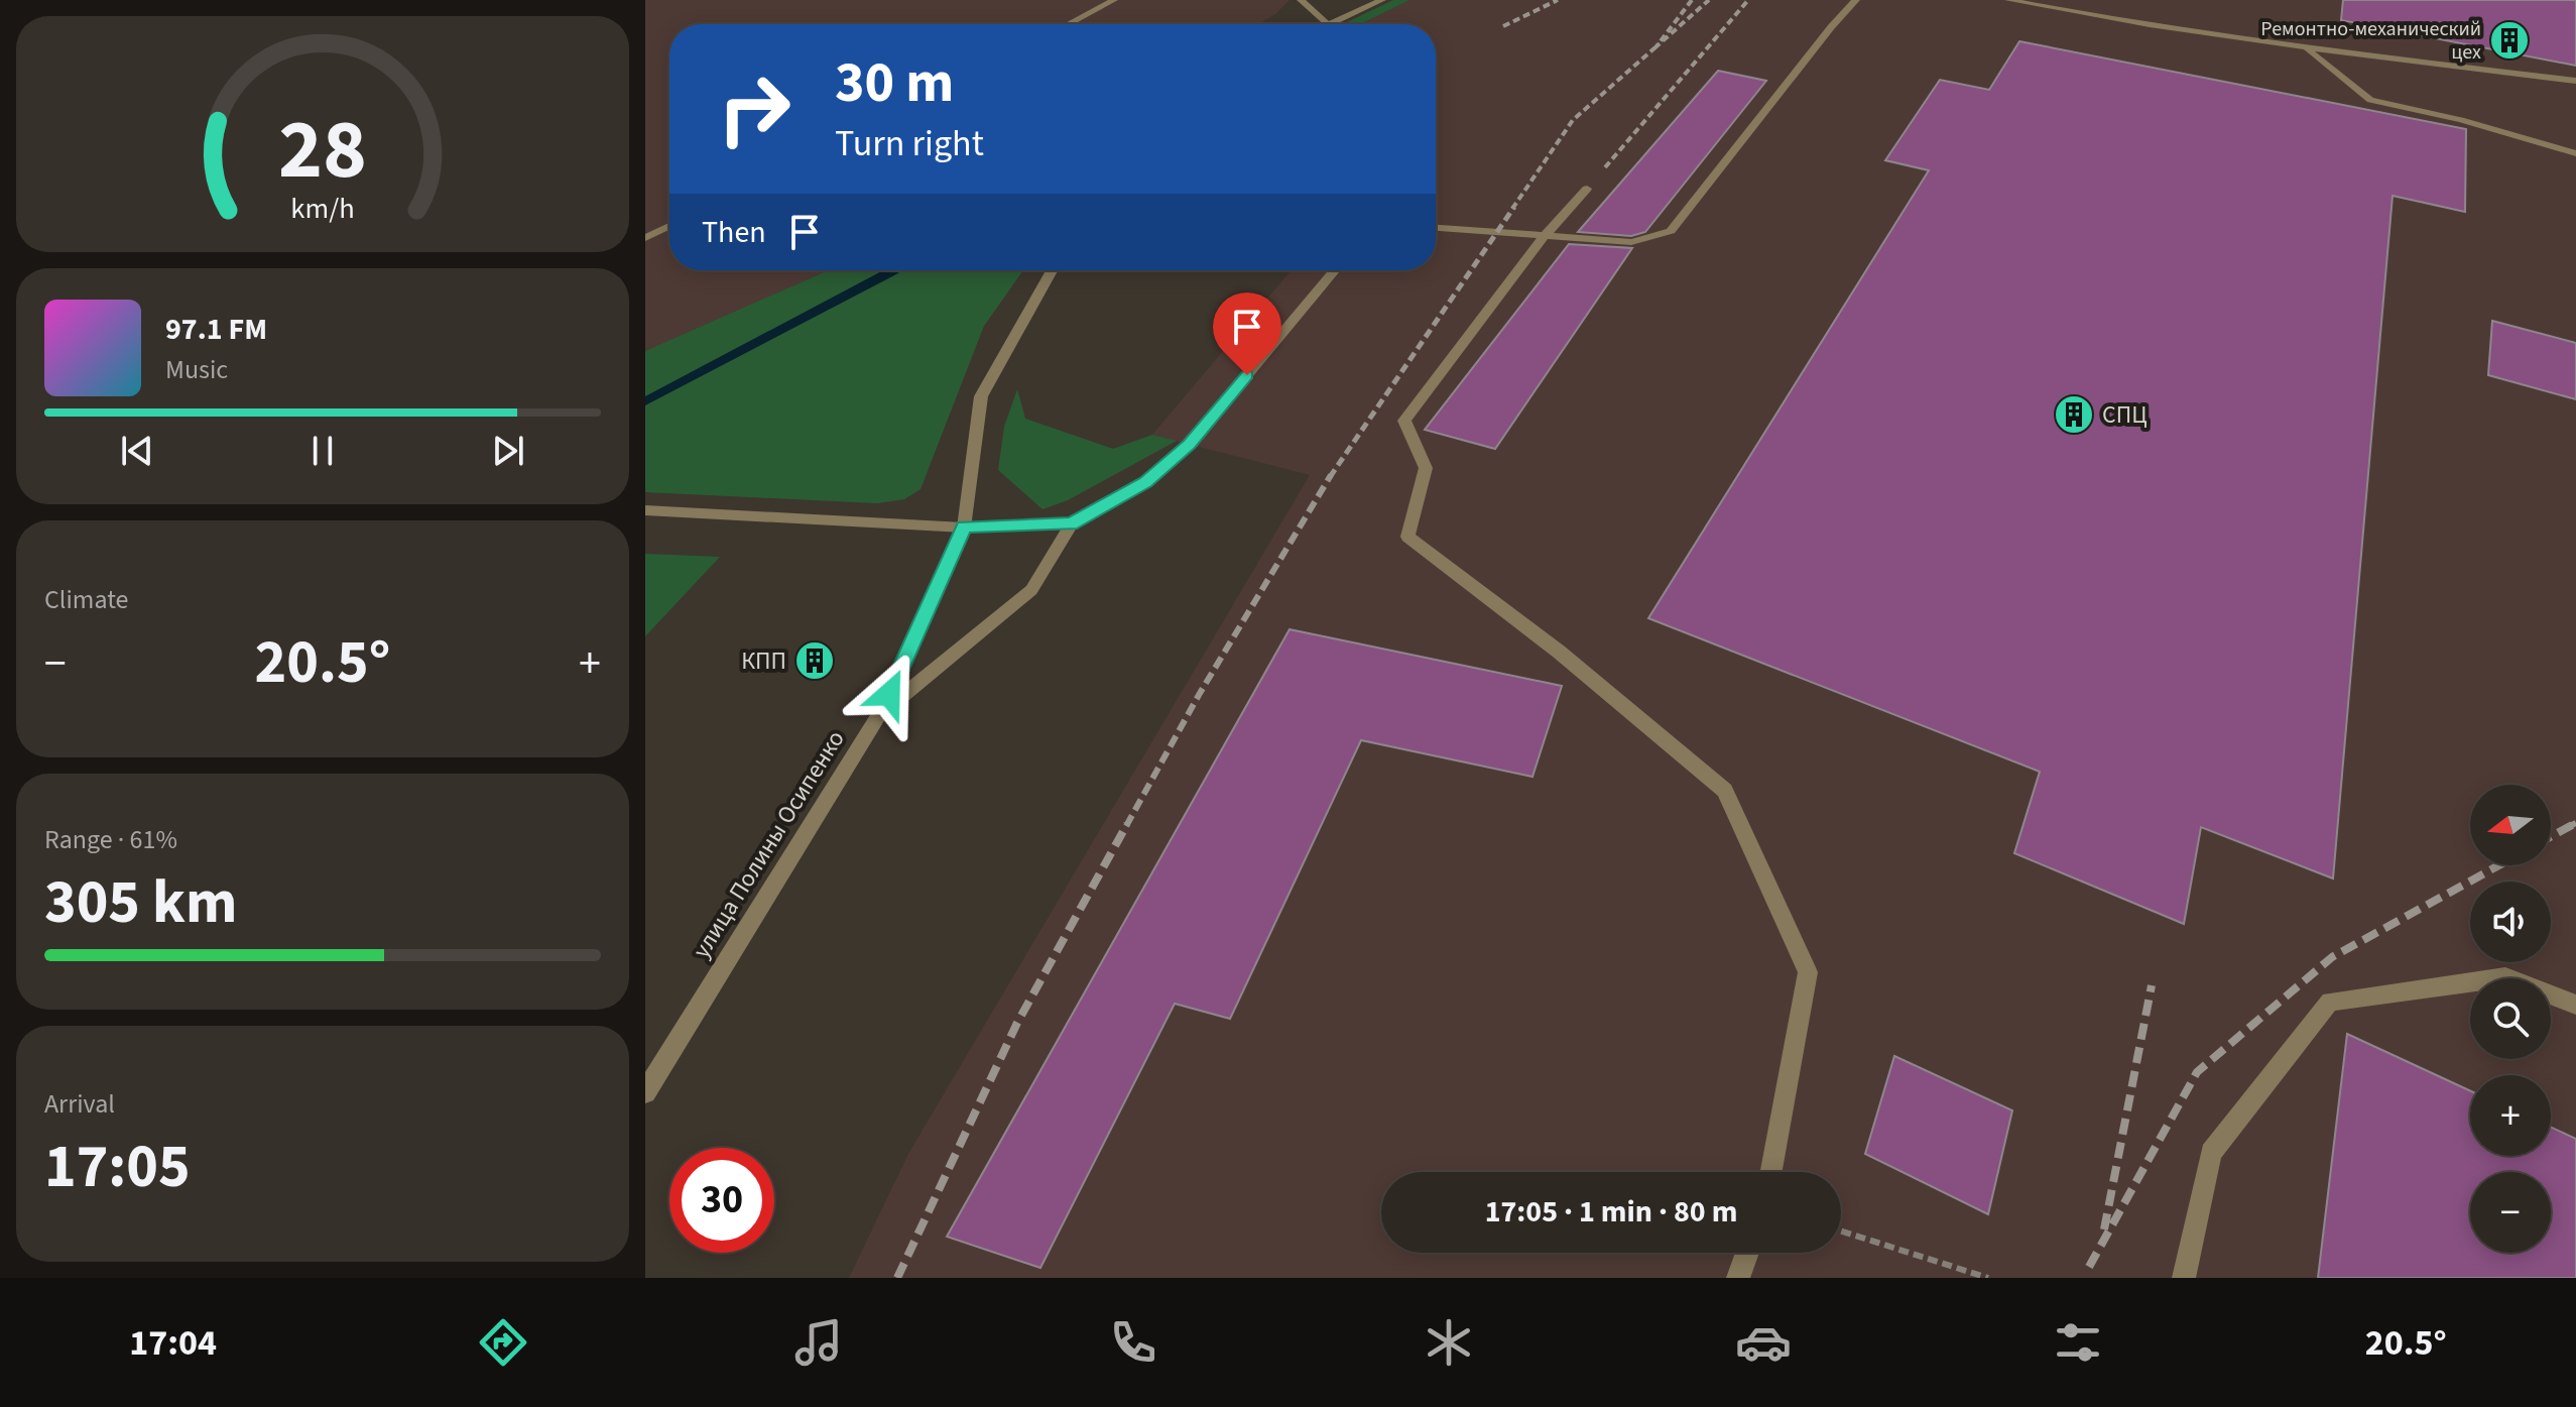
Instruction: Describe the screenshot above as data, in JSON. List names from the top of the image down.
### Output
{
  "streets": {
    "street": ["улица Полины Осипенко"]
  },
  "places": {
    "building": ["Ремонтно-механический цех", "СПЦ", "КПП"]
  },
  "north": "left",
  "page": {
    "turn": ["30 m", "Turn right"],
    "then": "Then",
    "song": ["97.1 FM", "Music"],
    "tile": [
      "Climate",
      ["Range · 61%", "305 km"],
      ["Arrival", "17:05"]
    ],
    "heat": ["−", "20.5°", "+"],
    "map_buttons": ["+", "−"],
    "limit": "30",
    "trip": "17:05 · 1 min · 80 m",
    "tabs": ["17:04", "20.5°"],
    "gauge": ["28", "km/h"]
  }
}
